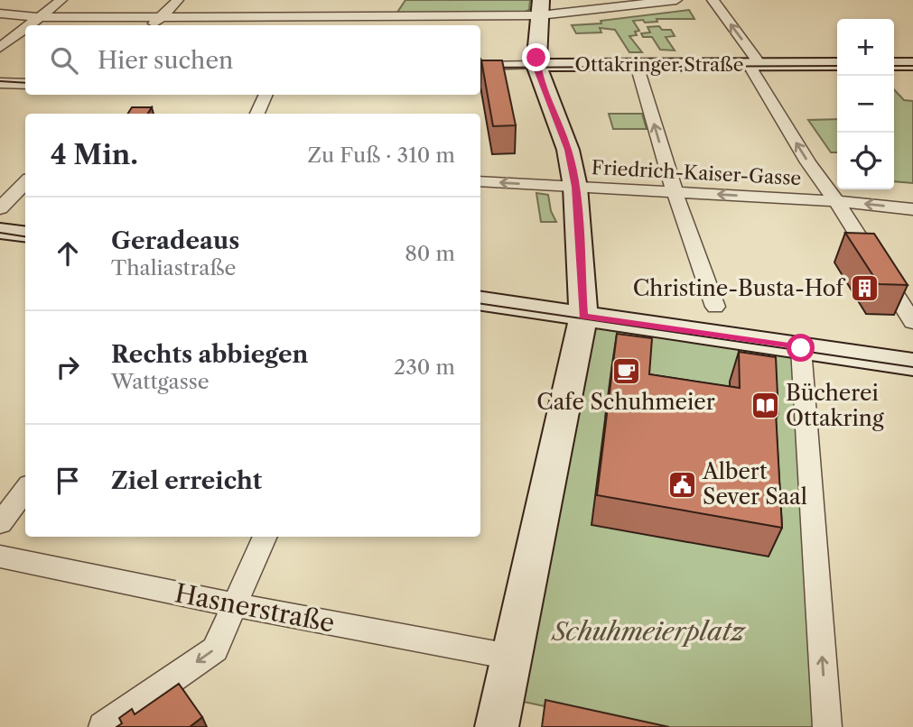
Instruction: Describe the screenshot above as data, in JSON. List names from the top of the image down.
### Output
{
  "streets": {
    "main road": ["Ottakringer Straße"],
    "street": ["Friedrich-Kaiser-Gasse", "Hasnerstraße"]
  },
  "one_way": ["Friedrich-Kaiser-Gasse"],
  "parks": ["Schuhmeierplatz"],
  "places": {
    "building": ["Christine-Busta-Hof"],
    "cafe": ["Cafe Schuhmeier"],
    "library": ["Bücherei Ottakring"],
    "public building": ["Albert Sever Saal"]
  },
  "page": {
    "map_buttons": ["+", "−"],
    "search": "Hier suchen",
    "heading": ["4 Min.", "Zu Fuß · 310 m"],
    "list": [
      ["Geradeaus", "Thaliastraße", "80 m"],
      ["Rechts abbiegen", "Wattgasse", "230 m"],
      "Ziel erreicht"
    ]
  }
}
